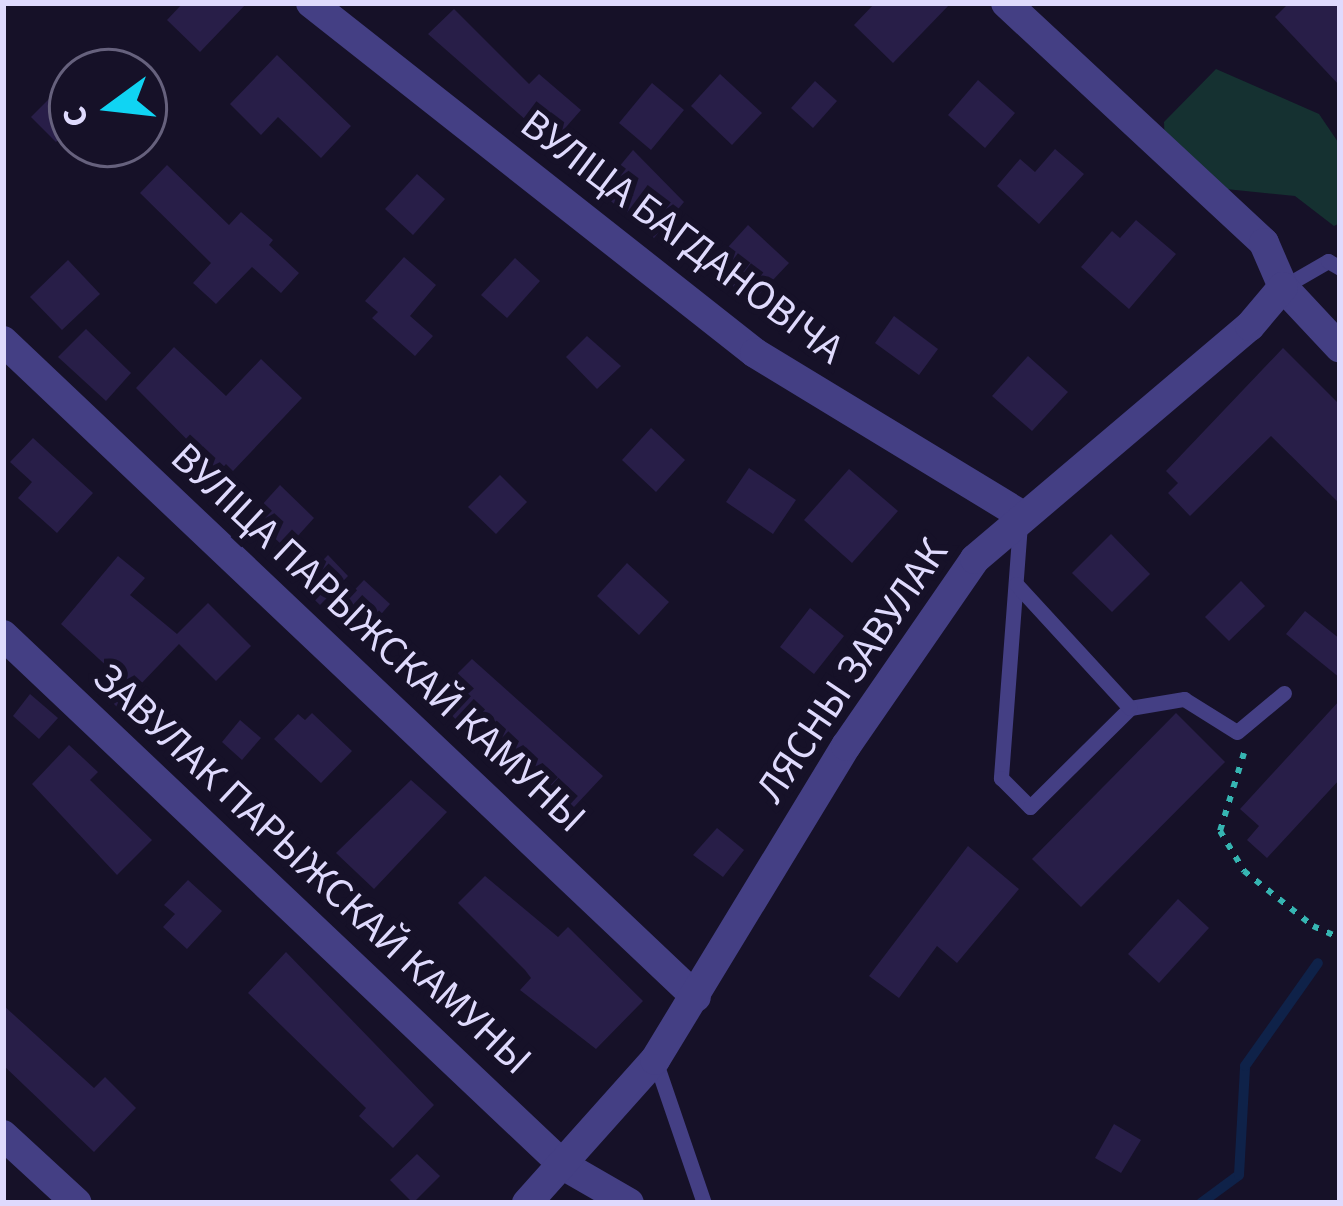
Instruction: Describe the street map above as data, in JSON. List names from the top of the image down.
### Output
{
  "streets": {
    "street": [
      "ВУЛІЦА БАГДАНОВІЧА",
      "ВУЛІЦА ПАРЫЖСКАЙ КАМУНЫ",
      "ЛЯСНЫ ЗАВУЛАК",
      "ЗАВУЛАК ПАРЫЖСКАЙ КАМУНЫ"
    ]
  },
  "crossings": [
    ["ВУЛІЦА БАГДАНОВІЧА", "ЛЯСНЫ ЗАВУЛАК"],
    ["ВУЛІЦА ПАРЫЖСКАЙ КАМУНЫ", "ЛЯСНЫ ЗАВУЛАК"],
    ["ЛЯСНЫ ЗАВУЛАК", "ЗАВУЛАК ПАРЫЖСКАЙ КАМУНЫ"]
  ],
  "north": "left"
}
